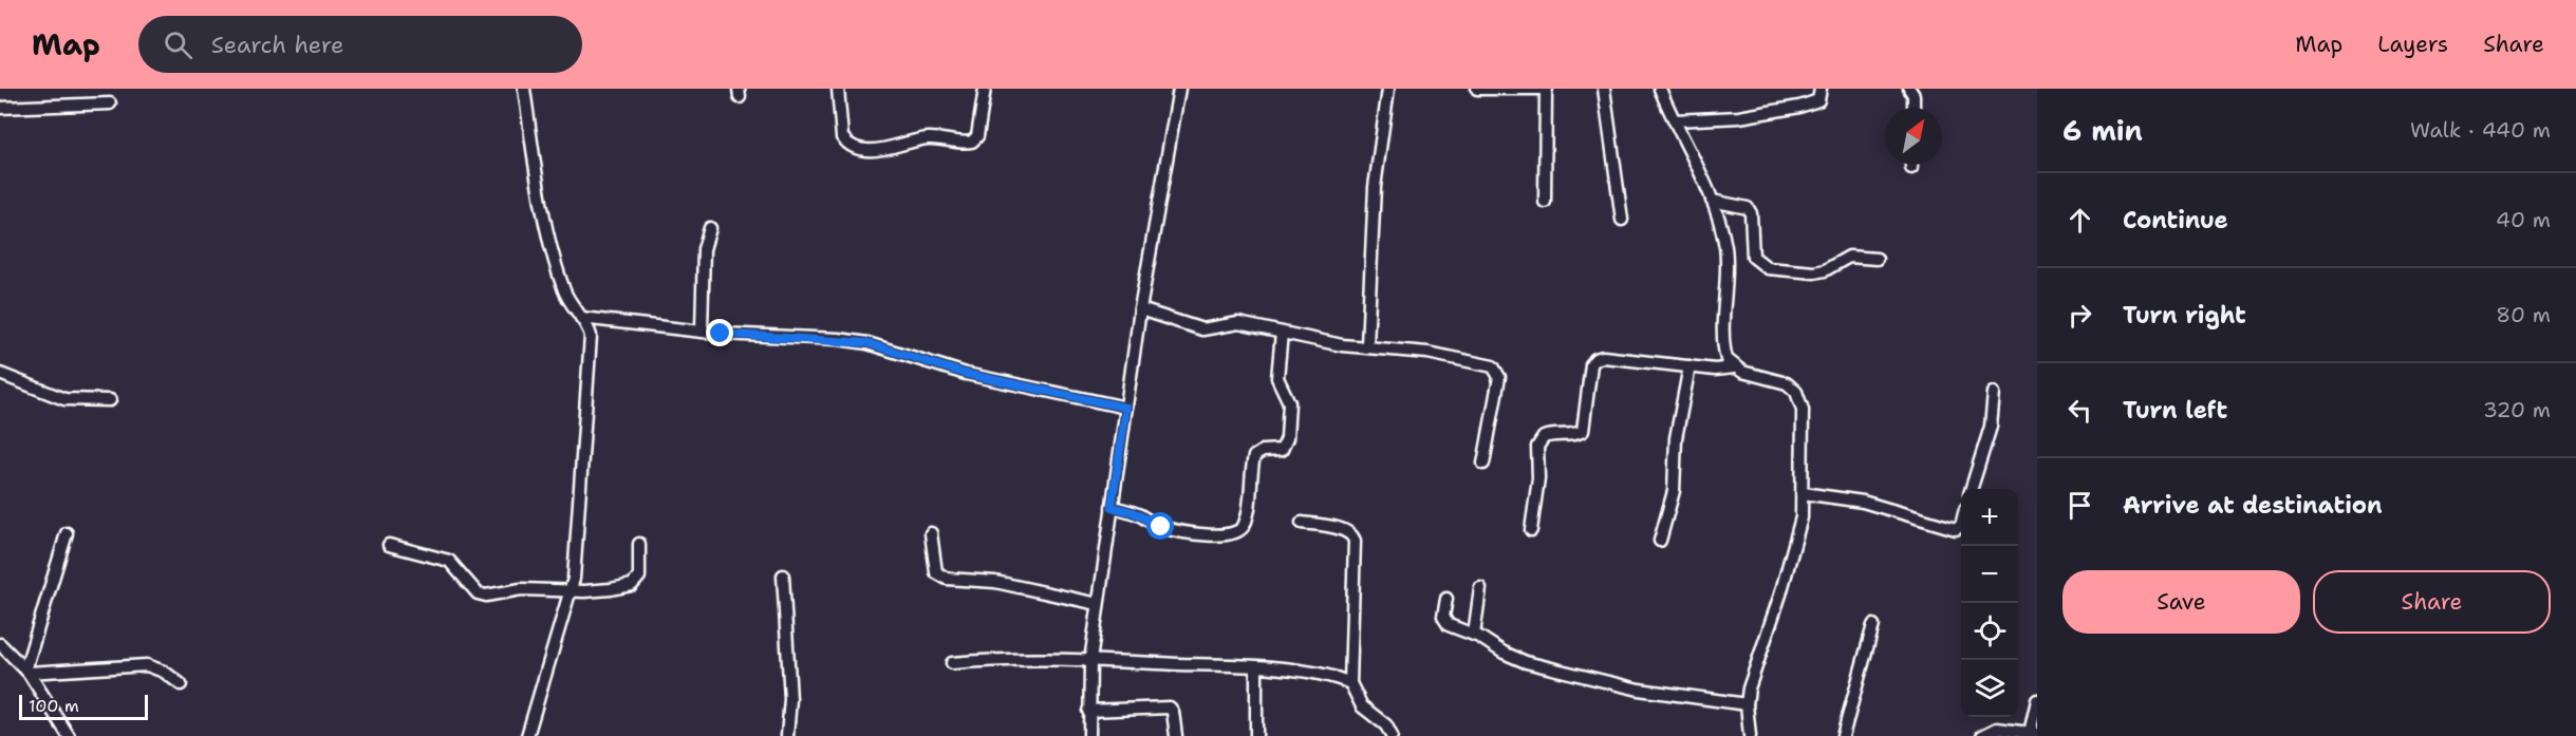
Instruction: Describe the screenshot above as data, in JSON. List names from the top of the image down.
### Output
{
  "scale_bar": "100 m",
  "north": "top right",
  "page": {
    "header": "Map",
    "search": "Search here",
    "nav": ["Map", "Layers", "Share"],
    "heading": ["6 min", "Walk · 440 m"],
    "list": [
      ["Continue", "40 m"],
      ["Turn right", "80 m"],
      ["Turn left", "320 m"],
      "Arrive at destination"
    ],
    "map_buttons": ["+", "−"],
    "buttons": ["Save", "Share"],
    "scale": "100 m"
  }
}
